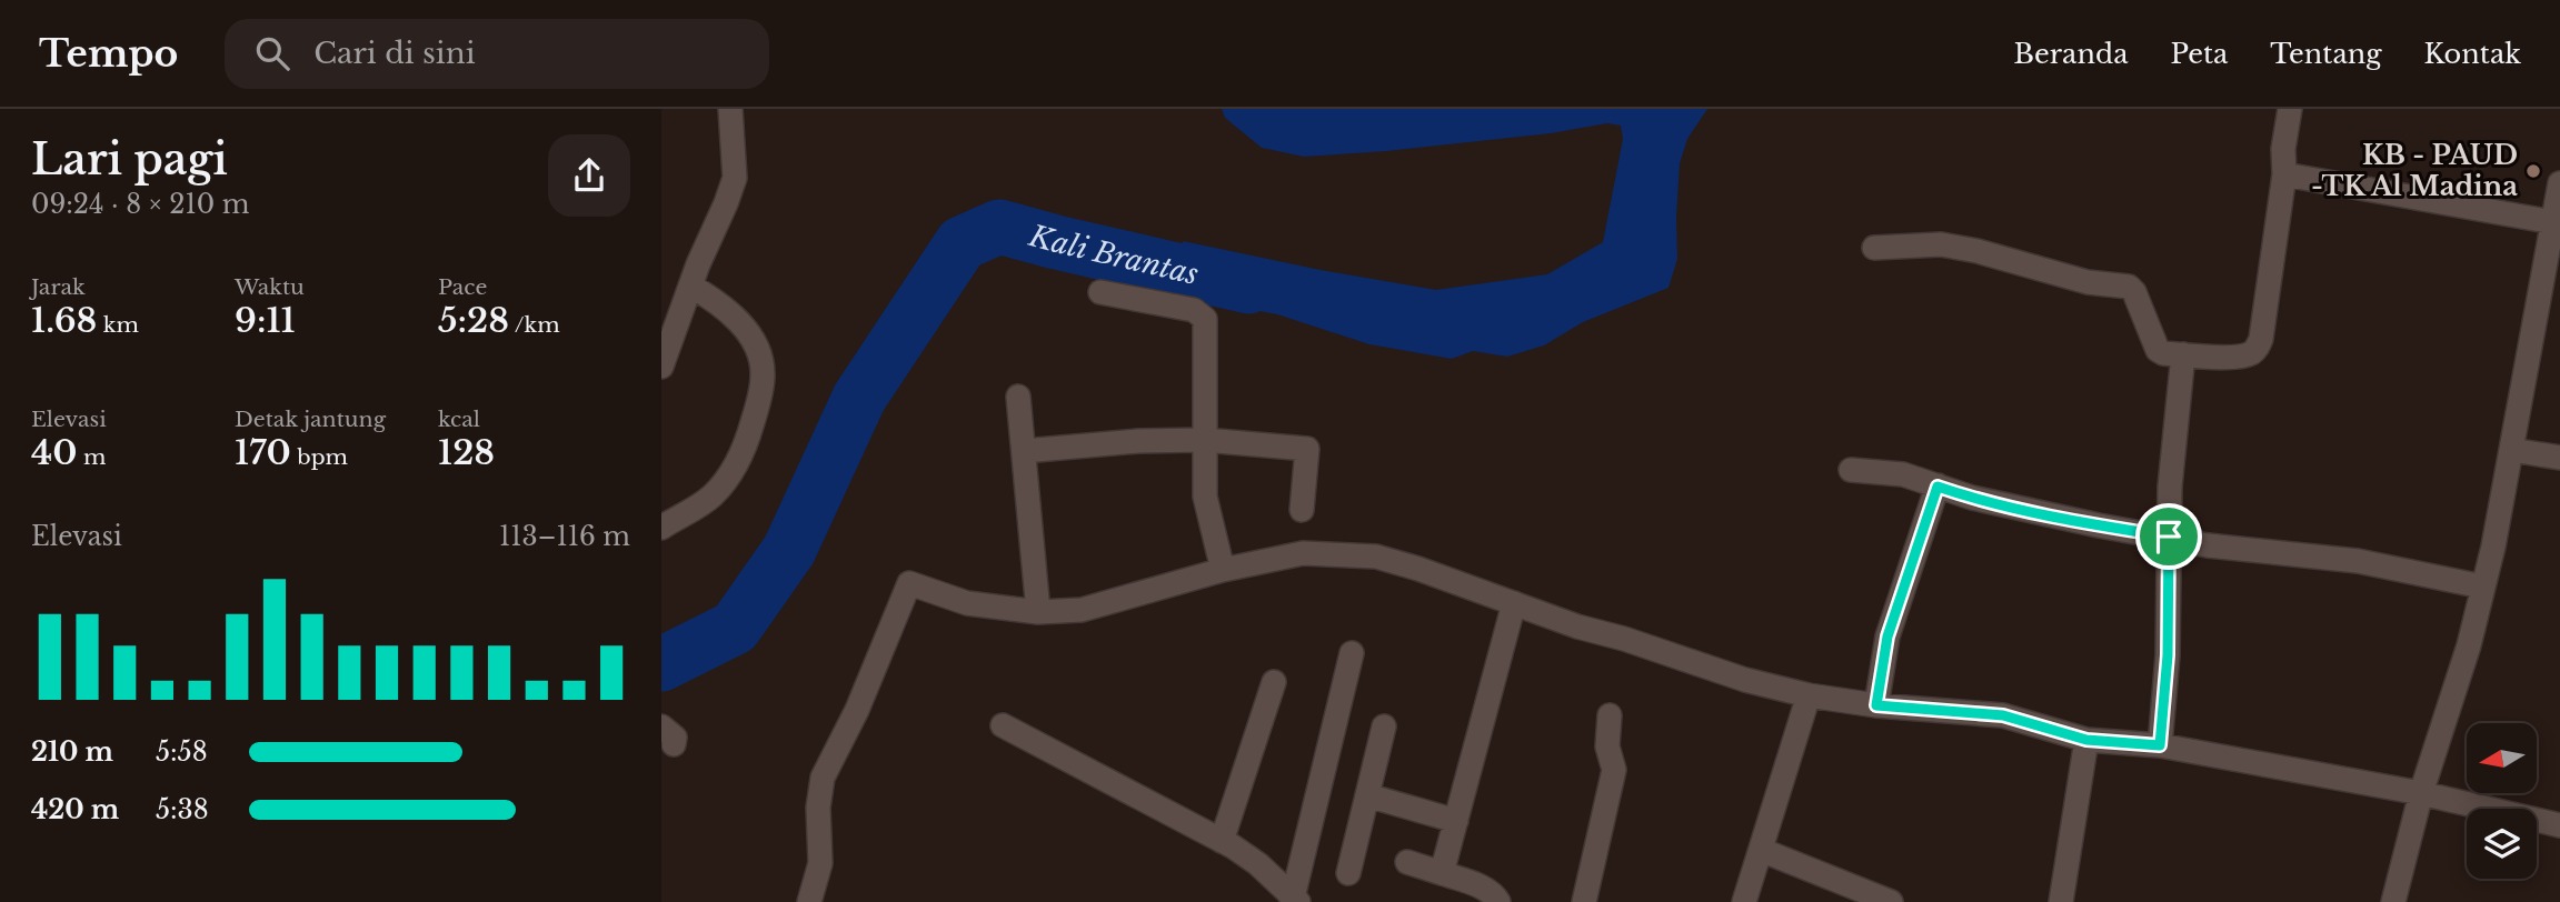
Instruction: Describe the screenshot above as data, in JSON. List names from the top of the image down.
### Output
{
  "water": ["Kali Brantas"],
  "places": ["KB - PAUD -TK Al Madina"],
  "north": "left",
  "page": {
    "header": "Tempo",
    "search": "Cari di sini",
    "nav": [
      "Beranda",
      "Peta",
      "Tentang",
      "Kontak"
    ],
    "heading": ["Lari pagi", "09:24 · 8 × 210 m"],
    "stats": [
      ["Jarak", "1.68 km"],
      ["Waktu", "9:11"],
      ["Pace", "5:28 /km"],
      ["Elevasi", "40 m"],
      ["Detak jantung", "170 bpm"],
      ["kcal", "128"]
    ],
    "chart": ["Elevasi", "113–116 m"],
    "list": [
      {
        "name": "210 m",
        "note": "5:58"
      },
      {
        "name": "420 m",
        "note": "5:38"
      }
    ]
  }
}
